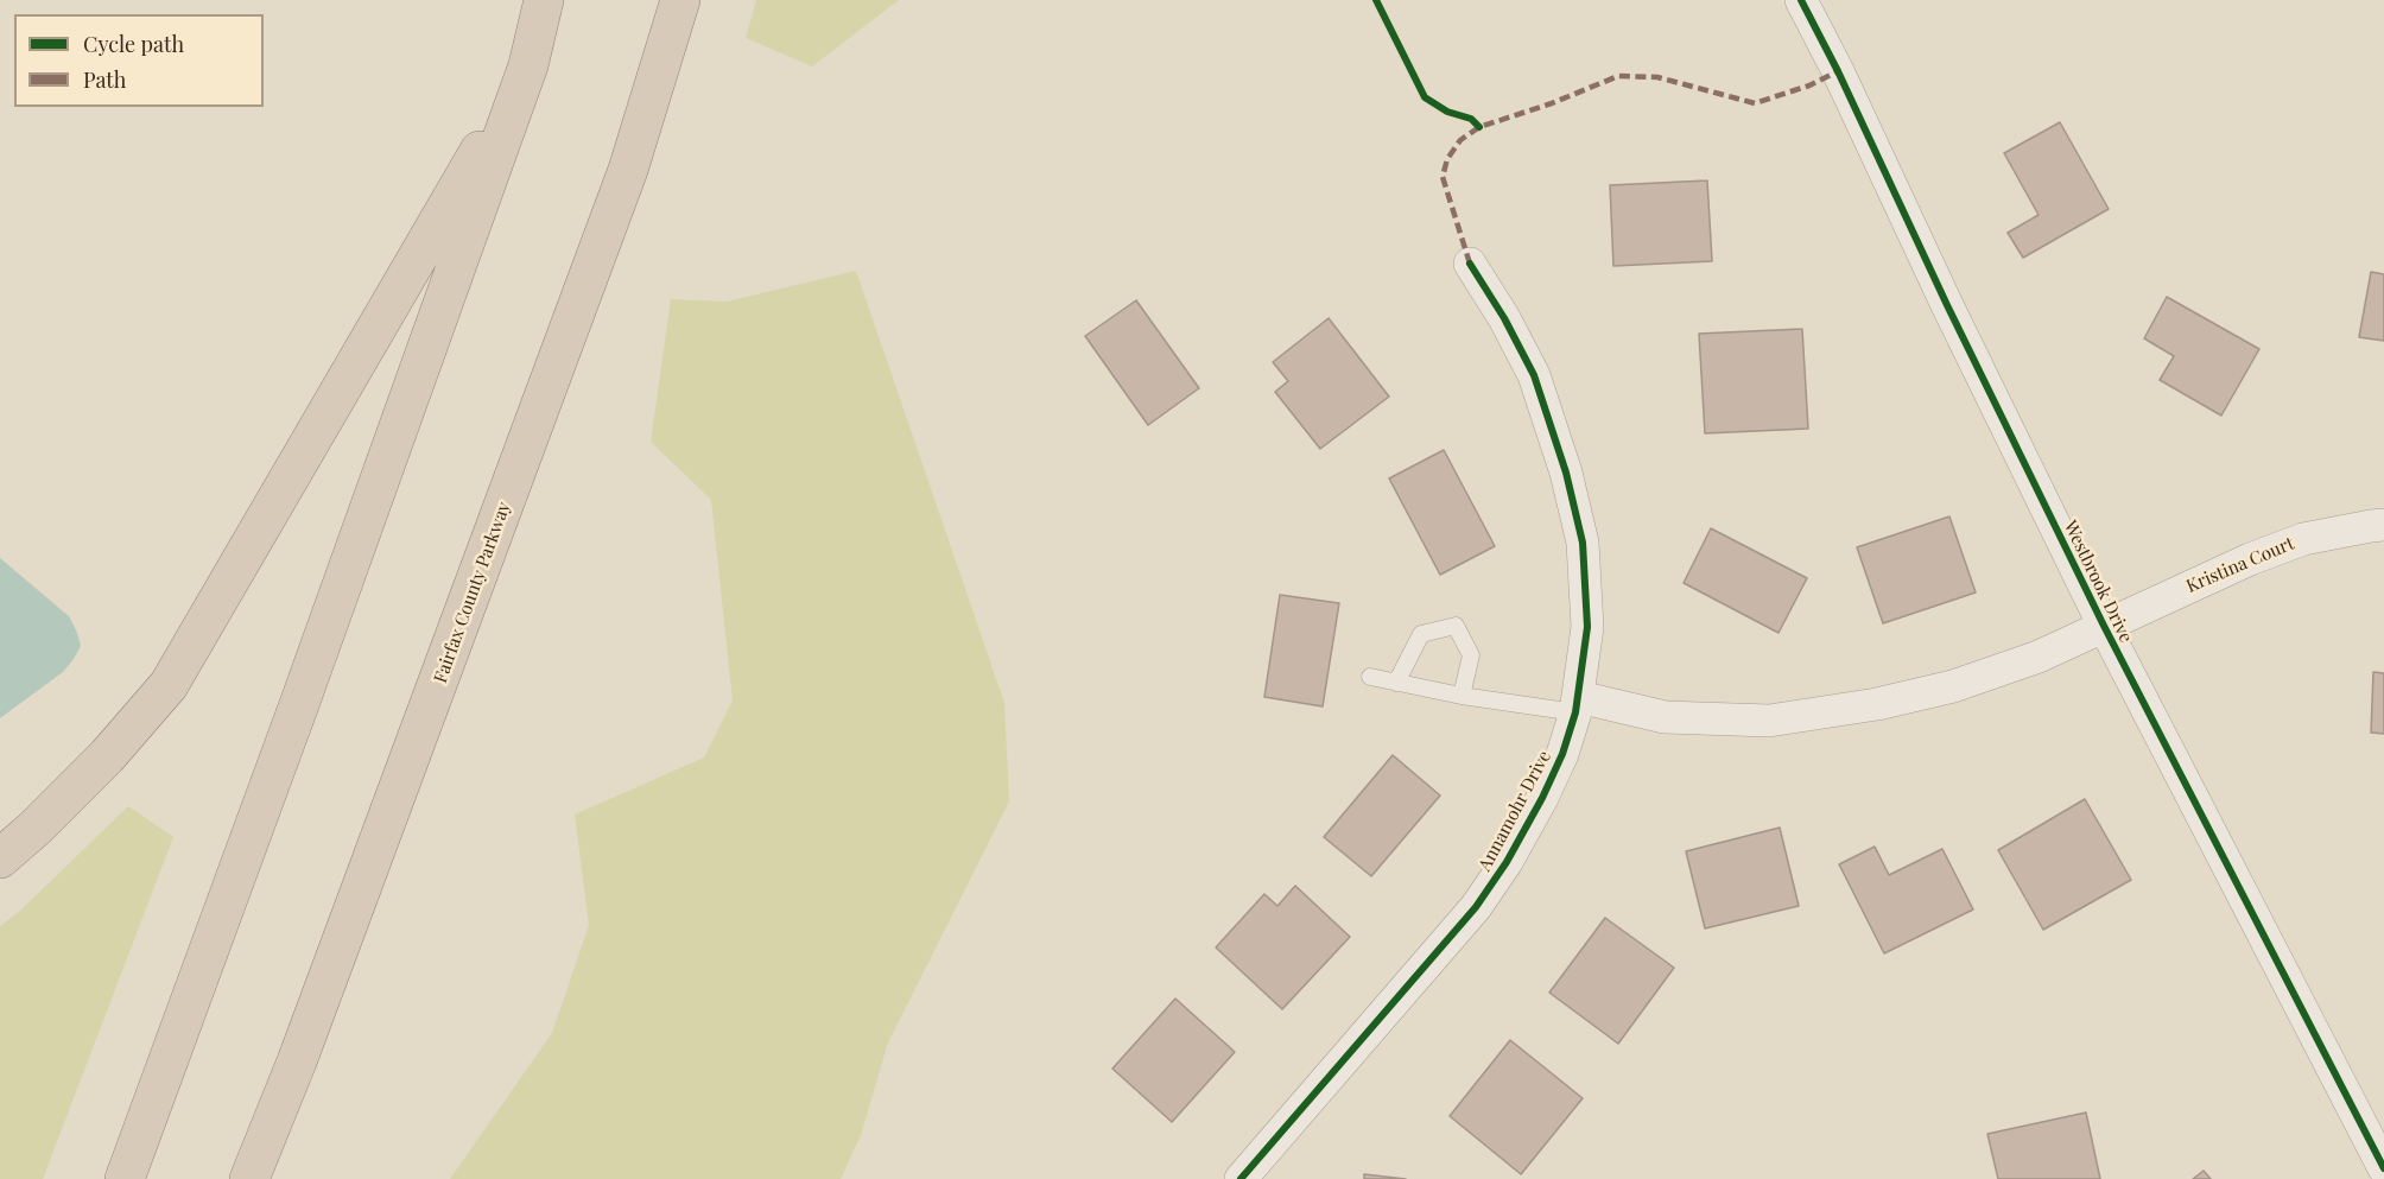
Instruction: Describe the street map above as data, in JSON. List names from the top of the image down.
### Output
{
  "streets": {
    "highway": ["Fairfax County Parkway"],
    "street": ["Kristina Court", "Westbrook Drive", "Annamohr Drive"]
  },
  "crossings": [
    ["Kristina Court", "Westbrook Drive"],
    ["Kristina Court", "Annamohr Drive"]
  ],
  "legend": ["Cycle path", "Path"]
}
